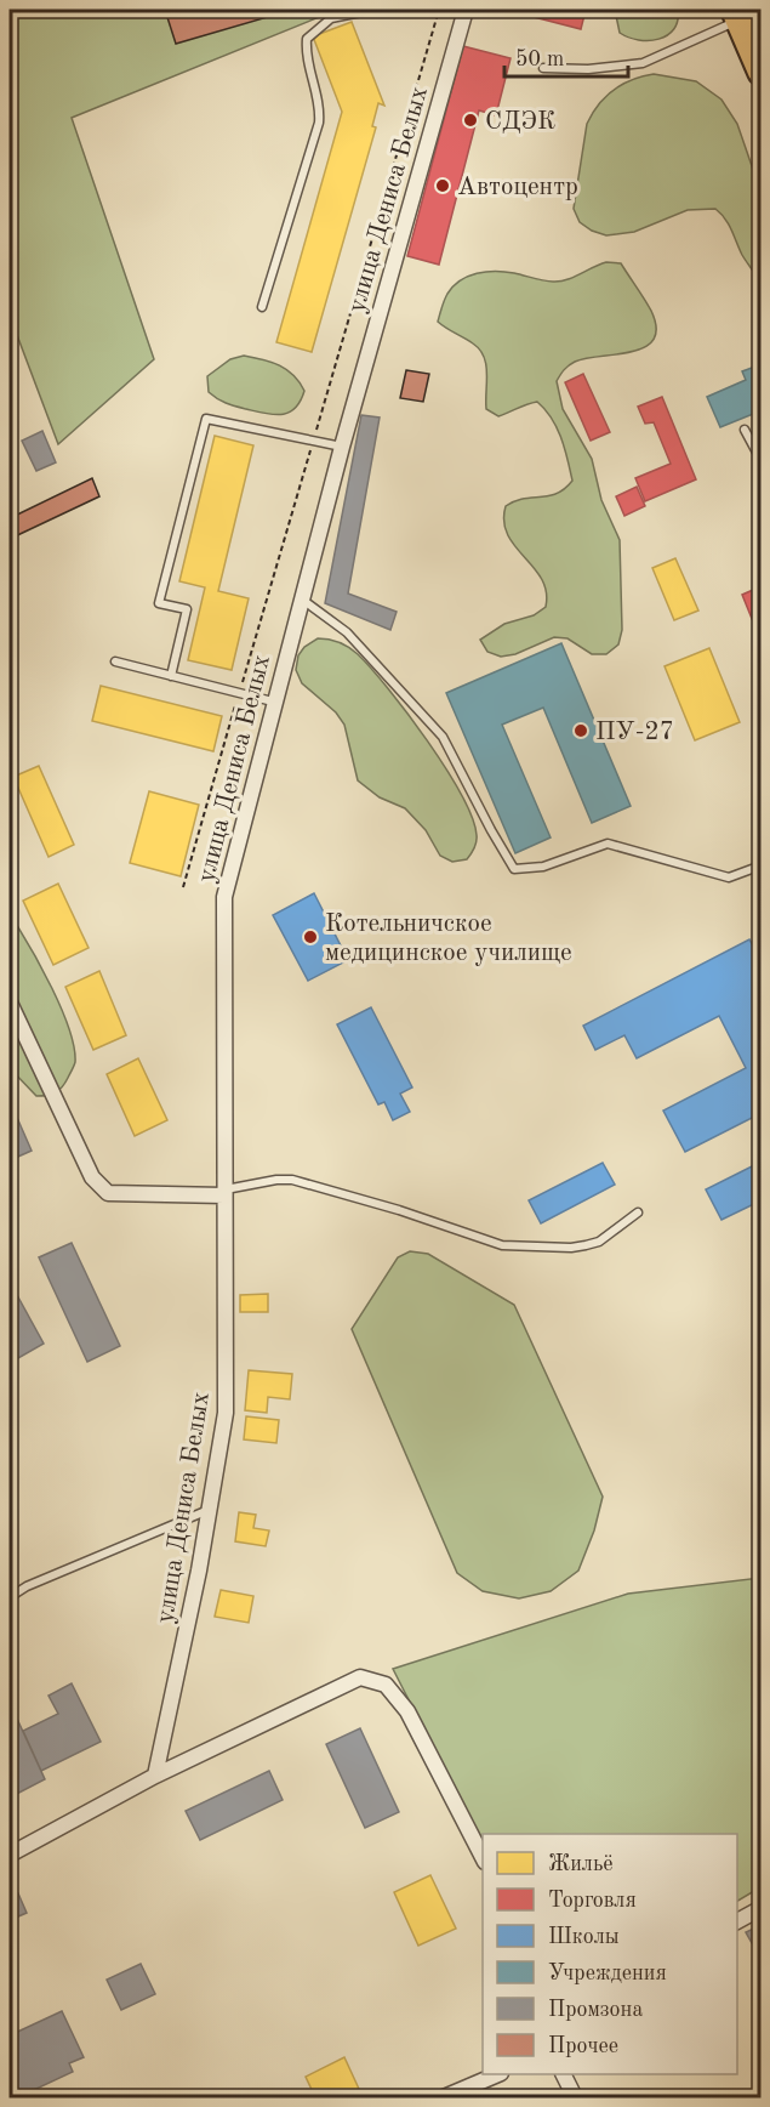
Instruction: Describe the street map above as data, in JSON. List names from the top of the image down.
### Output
{
  "streets": {
    "street": ["улица Дениса Белых"]
  },
  "places": [
    "СДЭК",
    "Автоцентр",
    "ПУ-27",
    "Котельничское медицинское училище"
  ],
  "legend": [
    "Жильё",
    "Торговля",
    "Школы",
    "Учреждения",
    "Промзона",
    "Прочее"
  ],
  "scale_bar": "50 m"
}
